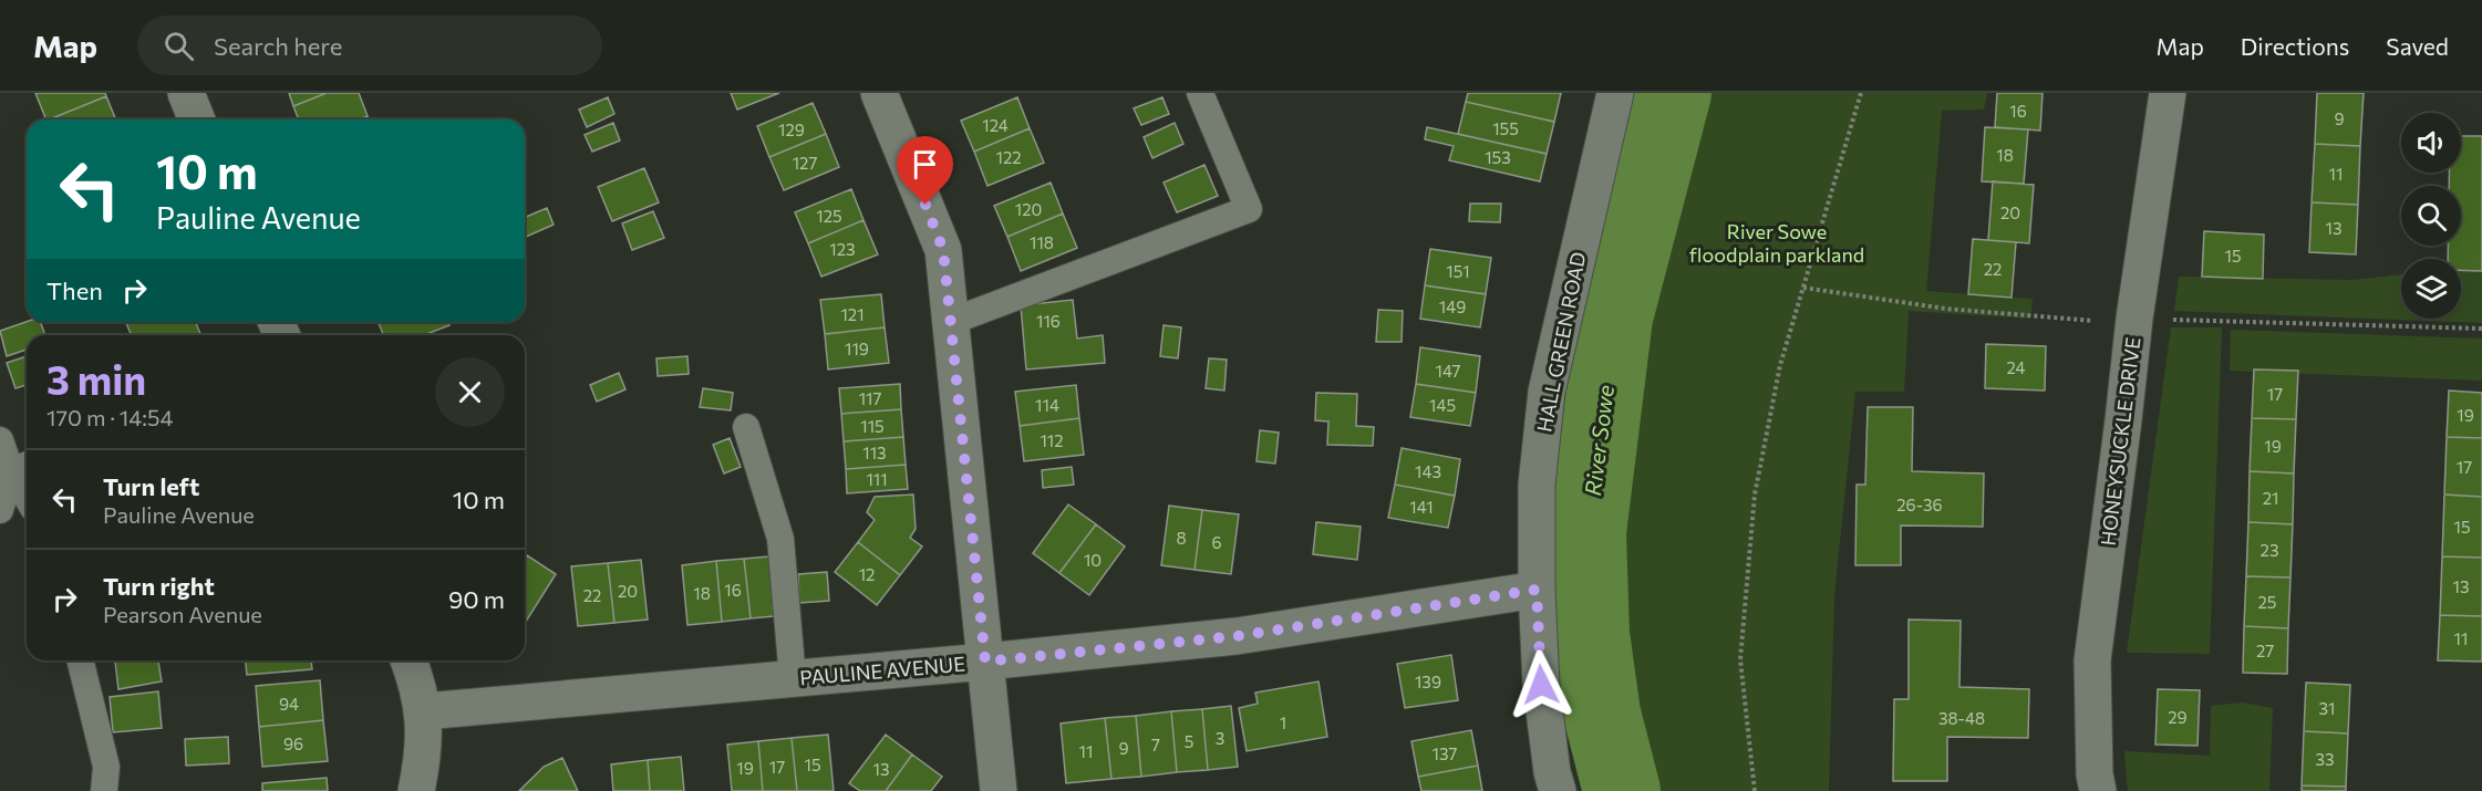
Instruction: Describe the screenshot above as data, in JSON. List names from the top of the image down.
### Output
{
  "streets": {
    "street": ["HALL GREEN ROAD", "HONEYSUCKLE DRIVE", "PAULINE AVENUE"]
  },
  "crossings": [
    ["HALL GREEN ROAD", "PAULINE AVENUE"]
  ],
  "water": ["River Sowe"],
  "parks": ["River Sowe floodplain parkland"],
  "house_numbers": [
    "16",
    "9",
    "124",
    "155",
    "129",
    "18",
    "122",
    "153",
    "127",
    "11",
    "120",
    "20",
    "125",
    "13",
    "118",
    "123",
    "15",
    "22",
    "151",
    "149",
    "121",
    "116",
    "119",
    "24",
    "147",
    "17",
    "117",
    "114",
    "145",
    "19",
    "115",
    "112",
    "19",
    "113",
    "17",
    "143",
    "111",
    "21",
    "26-36",
    "141",
    "15",
    "8",
    "6",
    "23",
    "10",
    "12",
    "13",
    "16",
    "20",
    "18",
    "22",
    "25",
    "11",
    "27",
    "139",
    "94",
    "31",
    "29",
    "38-48",
    "1",
    "3",
    "5",
    "96",
    "7",
    "9",
    "11",
    "137",
    "33",
    "15",
    "17",
    "19",
    "13"
  ],
  "page": {
    "header": "Map",
    "search": "Search here",
    "nav": ["Map", "Directions", "Saved"],
    "turn": ["10 m", "Pauline Avenue"],
    "then": "Then",
    "heading": ["3 min", "170 m · 14:54"],
    "list": [
      {
        "name": "Turn left",
        "note": "Pauline Avenue",
        "value": "10 m"
      },
      {
        "name": "Turn right",
        "note": "Pearson Avenue",
        "value": "90 m"
      }
    ]
  }
}
